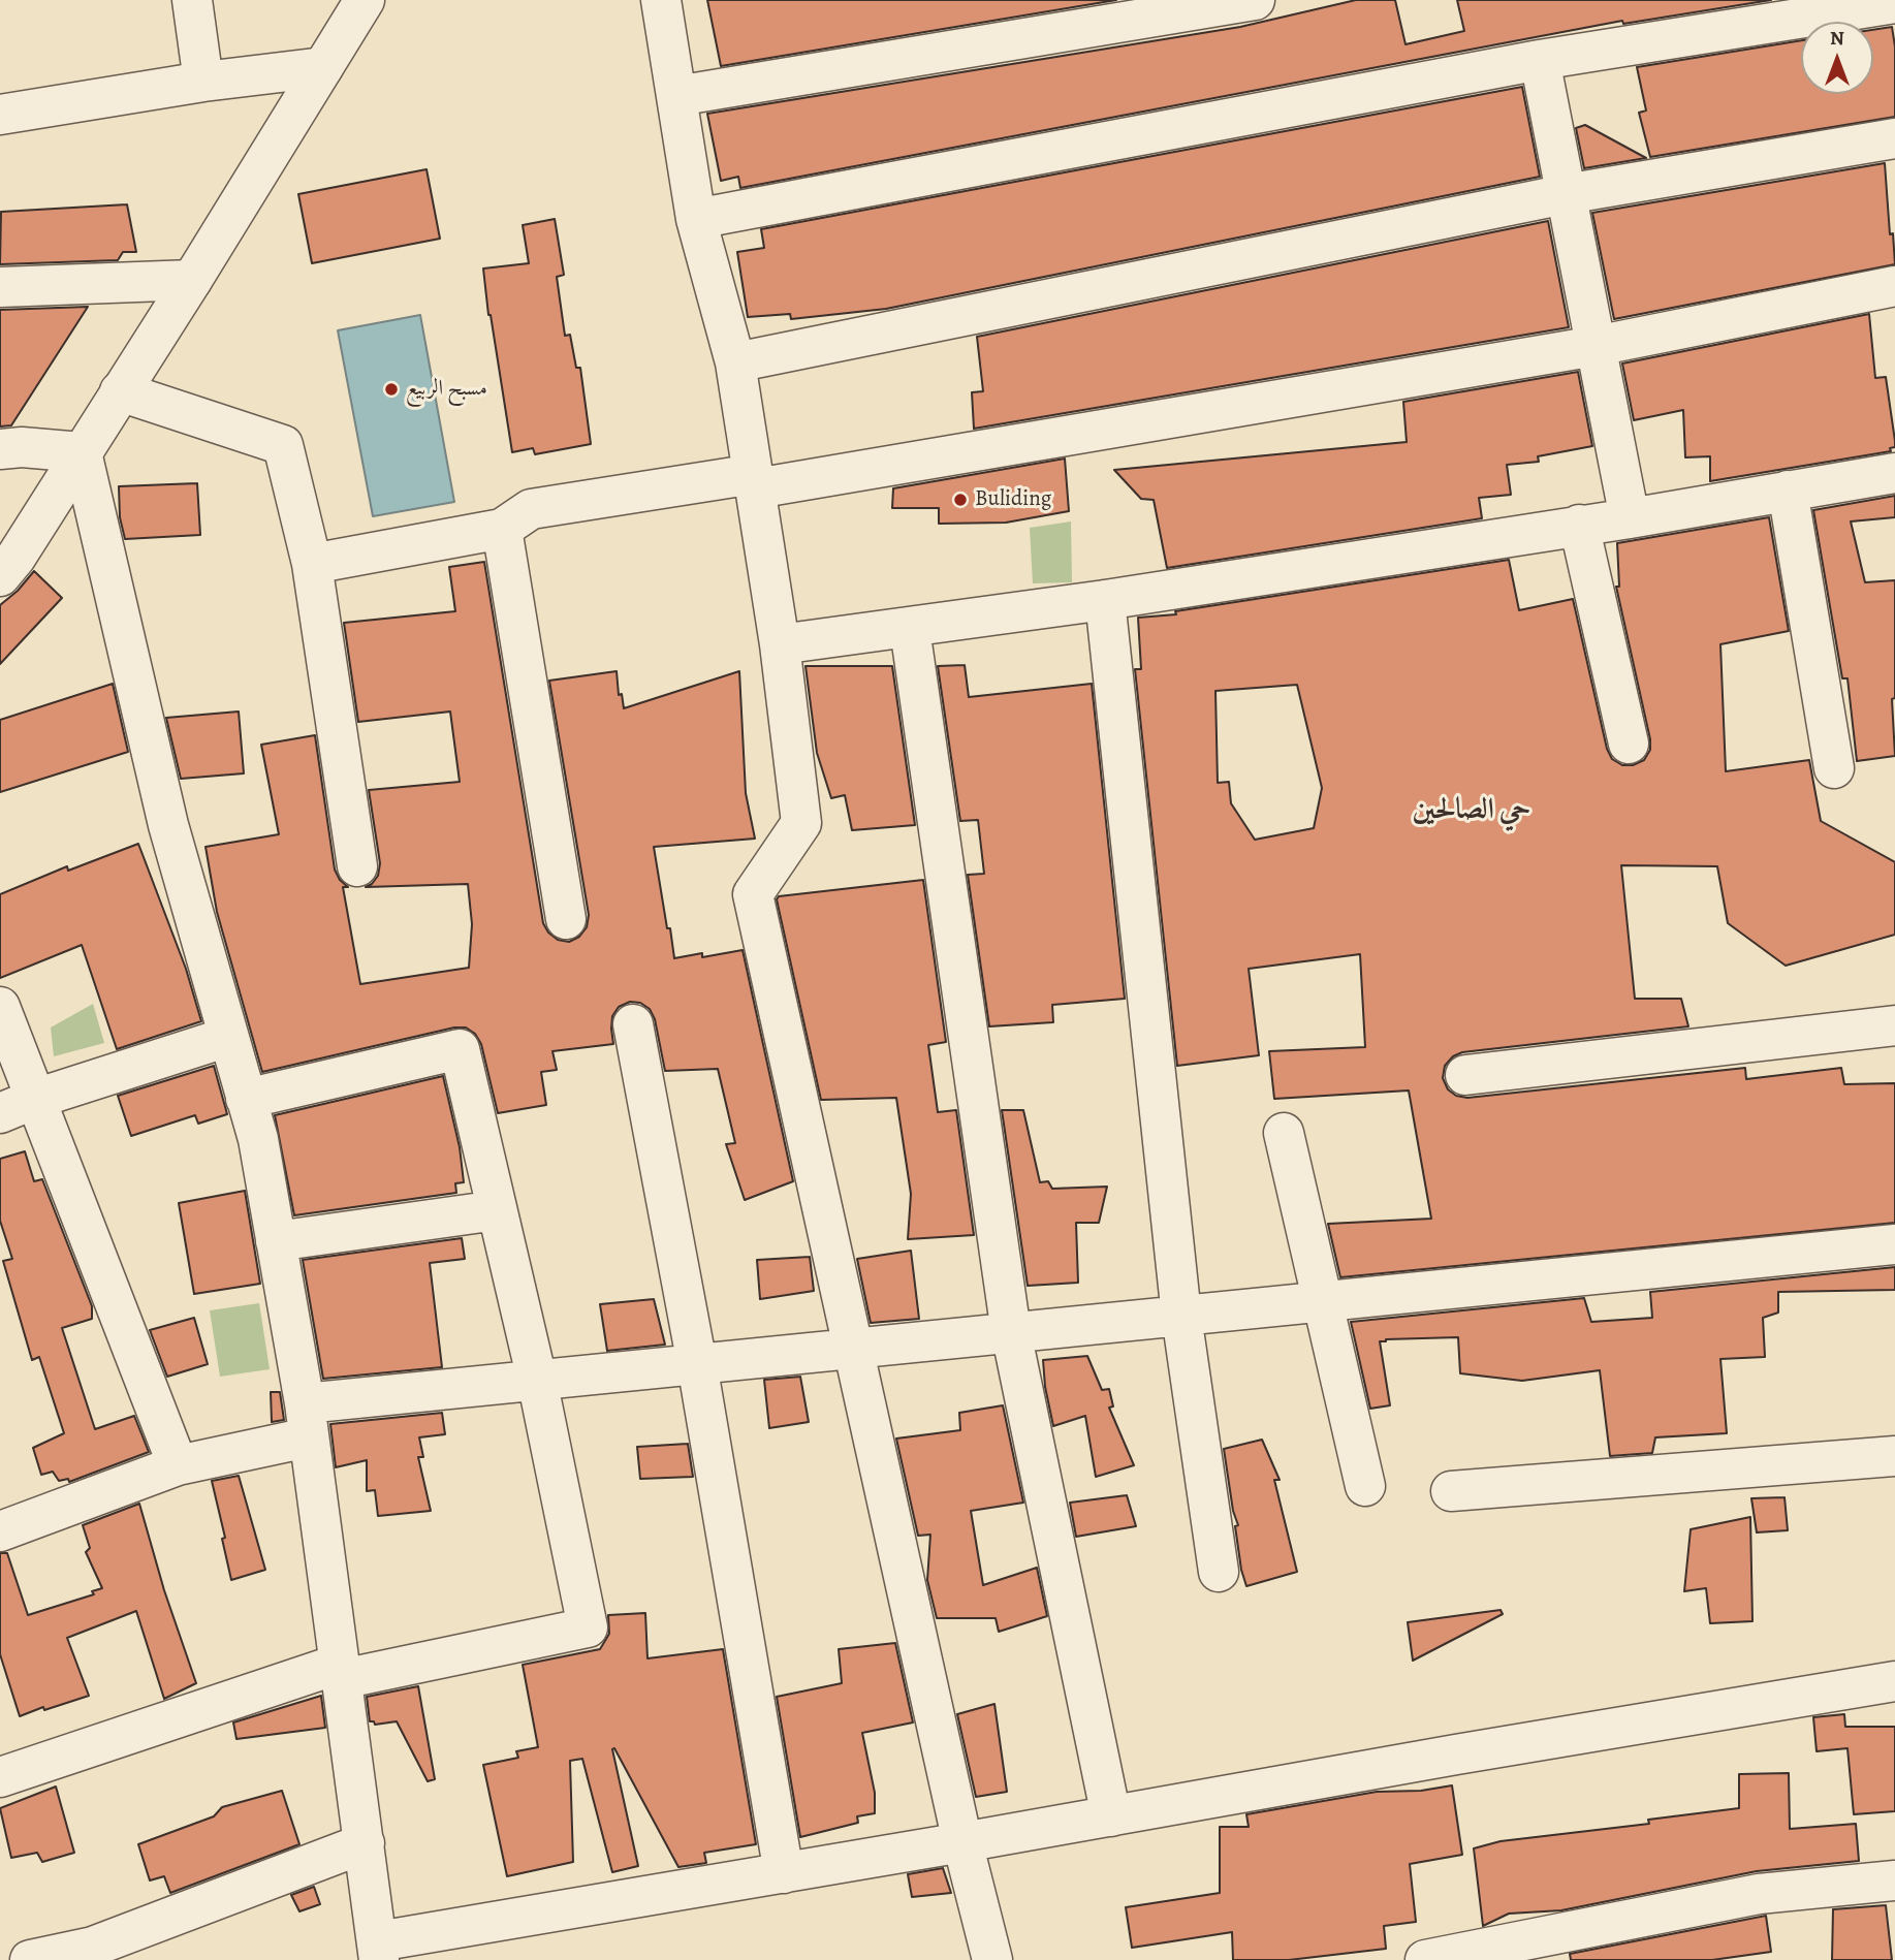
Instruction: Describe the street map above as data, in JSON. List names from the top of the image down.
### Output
{
  "districts": ["حي الصالحين"],
  "places": ["مسبح الربيع", "Buliding"],
  "north": "top"
}
